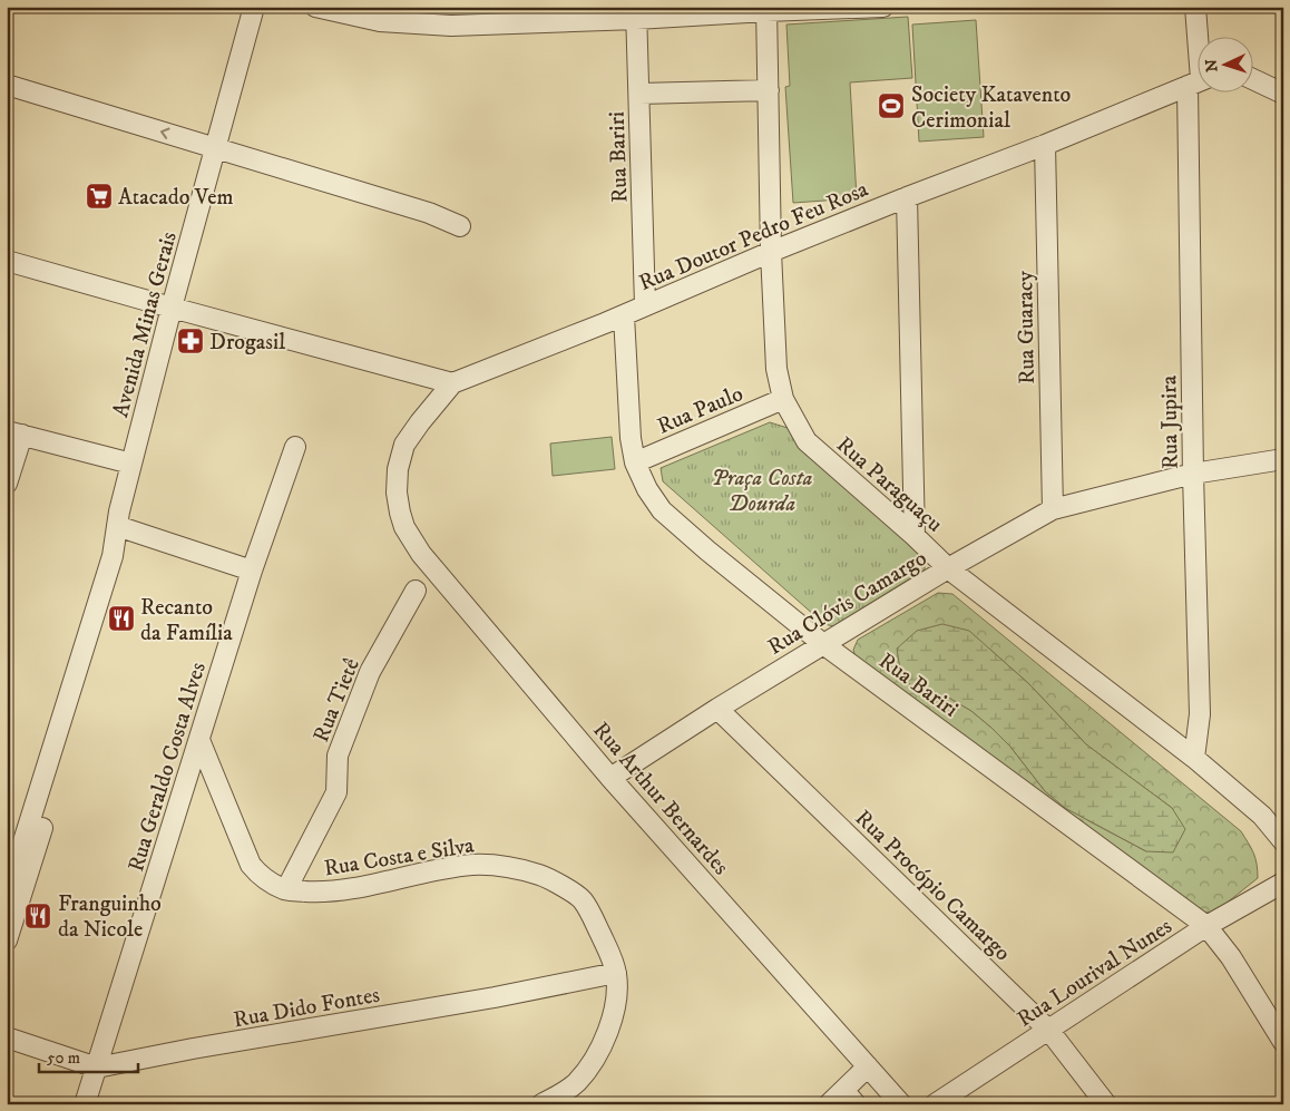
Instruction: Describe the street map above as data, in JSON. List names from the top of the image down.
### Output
{
  "streets": {
    "street": [
      "Rua Bariri",
      "Rua Doutor Pedro Feu Rosa",
      "Avenida Minas Gerais",
      "Rua Guaracy",
      "Rua Paulo",
      "Rua Jupira",
      "Rua Paraguaçu",
      "Rua Clóvis Camargo",
      "Rua Tietê",
      "Rua Geraldo Costa Alves",
      "Rua Arthur Bernardes",
      "Rua Costa e Silva",
      "Rua Procópio Camargo",
      "Rua Lourival Nunes",
      "Rua Dido Fontes"
    ]
  },
  "crossings": [
    ["Rua Bariri", "Rua Doutor Pedro Feu Rosa"],
    ["Rua Bariri", "Rua Paulo"],
    ["Rua Bariri", "Rua Clóvis Camargo"],
    ["Rua Bariri", "Rua Lourival Nunes"],
    ["Rua Doutor Pedro Feu Rosa", "Rua Guaracy"],
    ["Rua Doutor Pedro Feu Rosa", "Rua Paraguaçu"],
    ["Rua Doutor Pedro Feu Rosa", "Rua Arthur Bernardes"],
    ["Rua Guaracy", "Rua Clóvis Camargo"],
    ["Rua Paulo", "Rua Paraguaçu"],
    ["Rua Jupira", "Rua Paraguaçu"],
    ["Rua Jupira", "Rua Clóvis Camargo"],
    ["Rua Paraguaçu", "Rua Clóvis Camargo"],
    ["Rua Clóvis Camargo", "Rua Arthur Bernardes"],
    ["Rua Clóvis Camargo", "Rua Procópio Camargo"],
    ["Rua Tietê", "Rua Costa e Silva"],
    ["Rua Geraldo Costa Alves", "Rua Costa e Silva"],
    ["Rua Geraldo Costa Alves", "Rua Dido Fontes"],
    ["Rua Costa e Silva", "Rua Dido Fontes"],
    ["Rua Procópio Camargo", "Rua Lourival Nunes"]
  ],
  "parks": ["Praça Costa Dourda"],
  "places": {
    "sports": ["Society Katavento Cerimonial"],
    "supermarket": ["Atacado Vem"],
    "pharmacy": ["Drogasil"],
    "restaurant": ["Recanto da Família", "Franguinho da Nicole"]
  },
  "scale_bar": "50 m",
  "north": "left"
}
